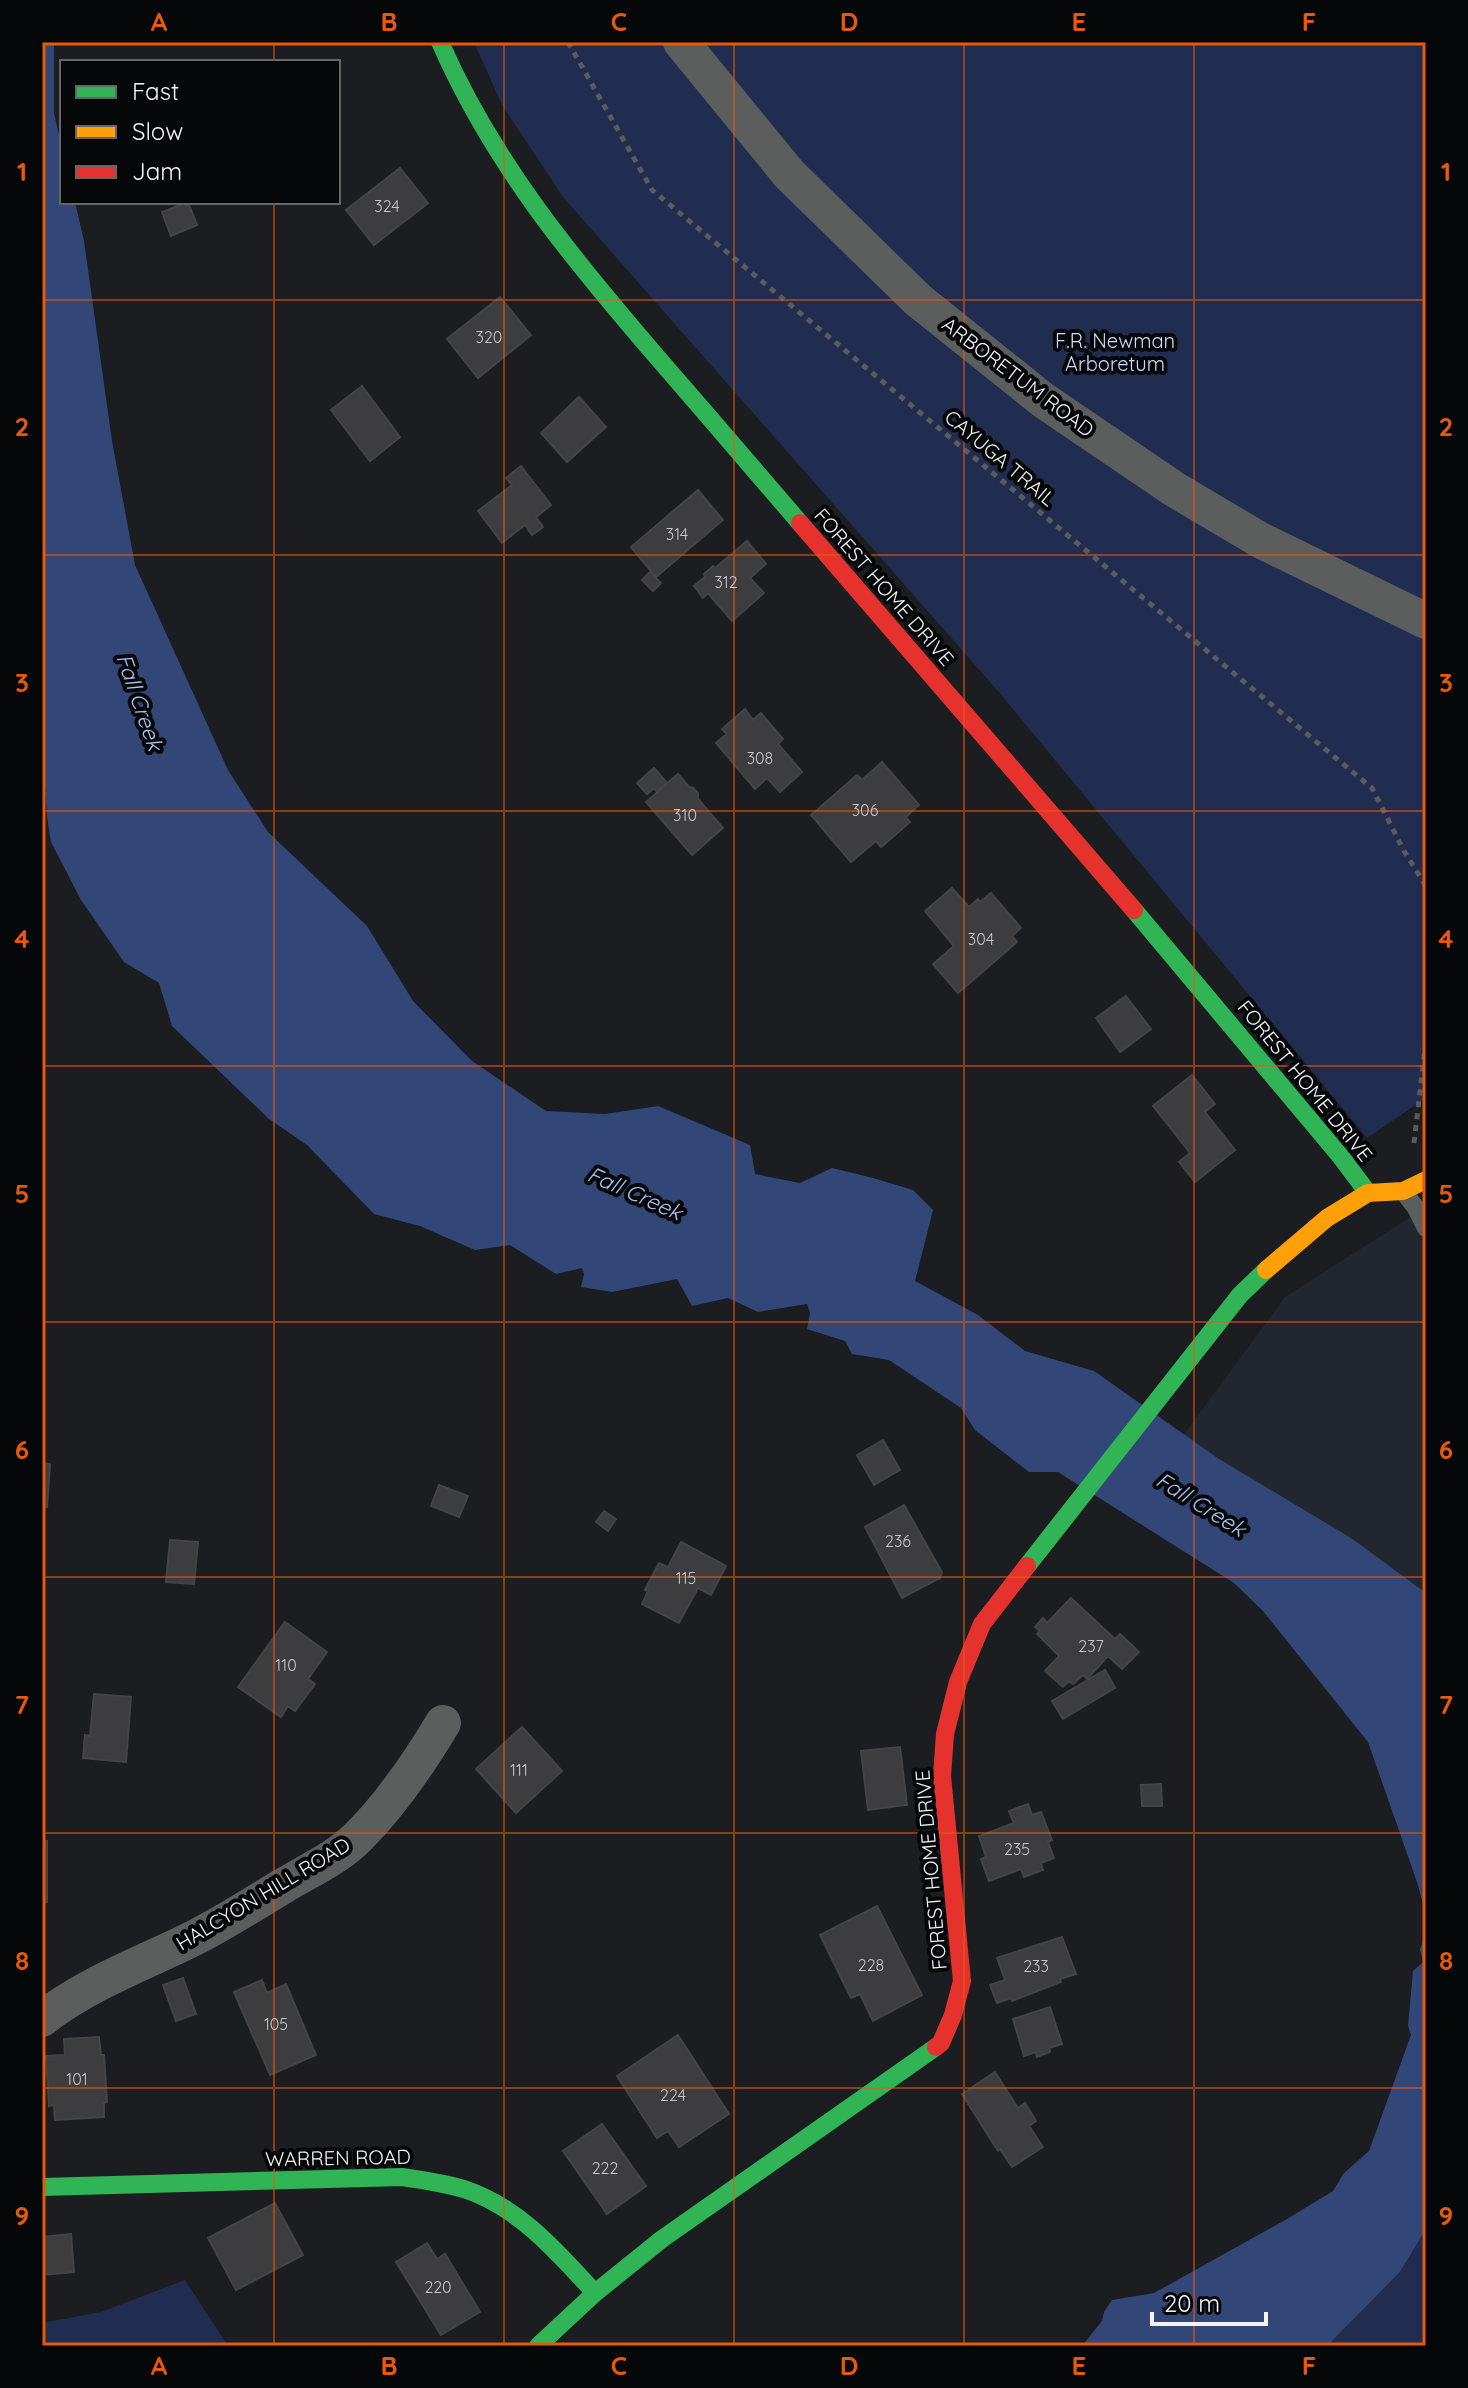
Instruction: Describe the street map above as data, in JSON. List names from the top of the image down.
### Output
{
  "streets": {
    "street": [
      "ARBORETUM ROAD",
      "FOREST HOME DRIVE",
      "HALCYON HILL ROAD",
      "WARREN ROAD"
    ],
    "path": ["CAYUGA TRAIL"]
  },
  "crossings": [
    ["FOREST HOME DRIVE", "WARREN ROAD"]
  ],
  "water": ["Fall Creek"],
  "parks": ["F.R. Newman Arboretum"],
  "house_numbers": [
    "324",
    "320",
    "314",
    "312",
    "308",
    "306",
    "310",
    "304",
    "236",
    "115",
    "237",
    "110",
    "111",
    "235",
    "228",
    "233",
    "105",
    "101",
    "224",
    "222",
    "220"
  ],
  "legend": ["Fast", "Slow", "Jam"],
  "scale_bar": "20 m",
  "grid": {
    "columns": [
      "A",
      "B",
      "C",
      "D",
      "E",
      "F"
    ],
    "rows": [
      "1",
      "2",
      "3",
      "4",
      "5",
      "6",
      "7",
      "8",
      "9"
    ]
  }
}
